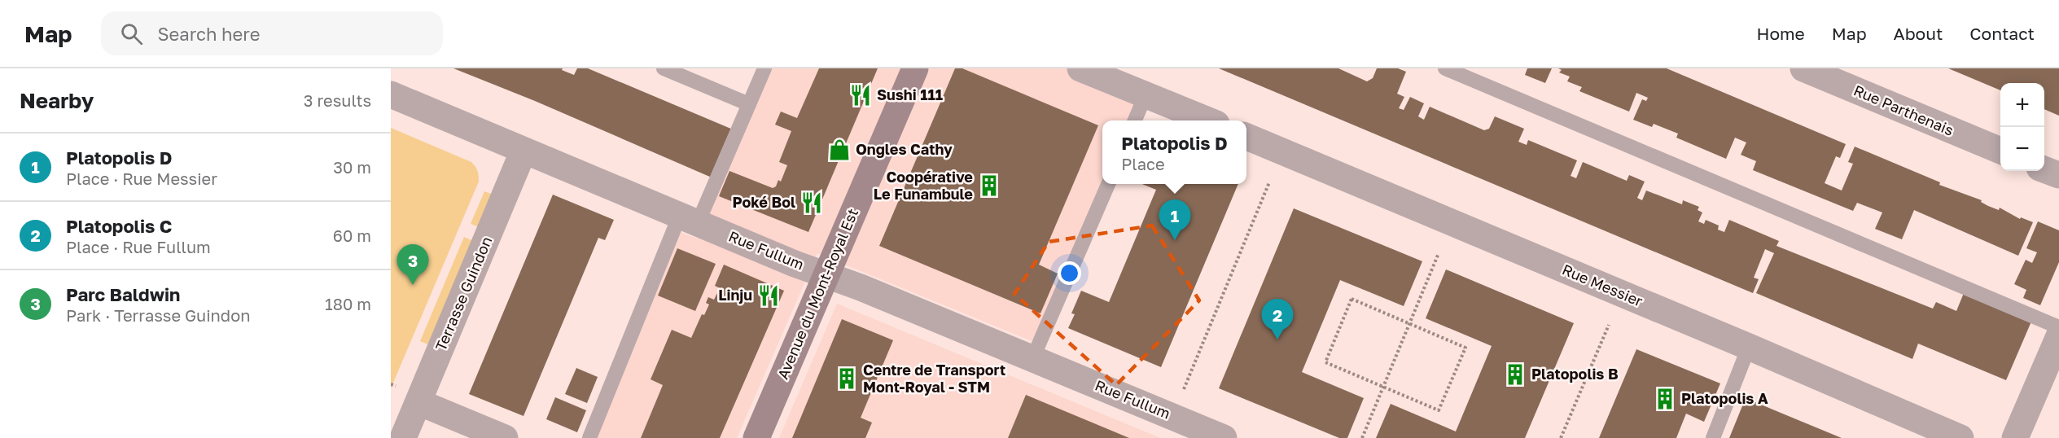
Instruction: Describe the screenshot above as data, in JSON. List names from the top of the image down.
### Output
{
  "streets": {
    "main road": ["Avenue du Mont-Royal Est"],
    "street": [
      "Rue Parthenais",
      "Rue Fullum",
      "Rue Messier",
      "Terrasse Guindon"
    ]
  },
  "crossings": [
    ["Rue Fullum", "Terrasse Guindon"],
    ["Rue Fullum", "Avenue du Mont-Royal Est"]
  ],
  "places": {
    "restaurant": ["Sushi 111", "Poké Bol", "Linju"],
    "shop": ["Ongles Cathy"],
    "building": [
      "Coopérative Le Funambule",
      "Platopolis B",
      "Centre de Transport Mont-Royal - STM",
      "Platopolis A"
    ]
  },
  "page": {
    "header": "Map",
    "search": "Search here",
    "nav": [
      "Home",
      "Map",
      "About",
      "Contact"
    ],
    "heading": ["Nearby", "3 results"],
    "map_buttons": ["+", "−"],
    "popup": ["Platopolis D", "Place"],
    "list": [
      {
        "mark": "1",
        "name": "Platopolis D",
        "note": "Place · Rue Messier",
        "value": "30 m"
      },
      {
        "mark": "2",
        "name": "Platopolis C",
        "note": "Place · Rue Fullum",
        "value": "60 m"
      },
      {
        "mark": "3",
        "name": "Parc Baldwin",
        "note": "Park · Terrasse Guindon",
        "value": "180 m"
      }
    ],
    "pins": ["1", "3", "2"]
  }
}
